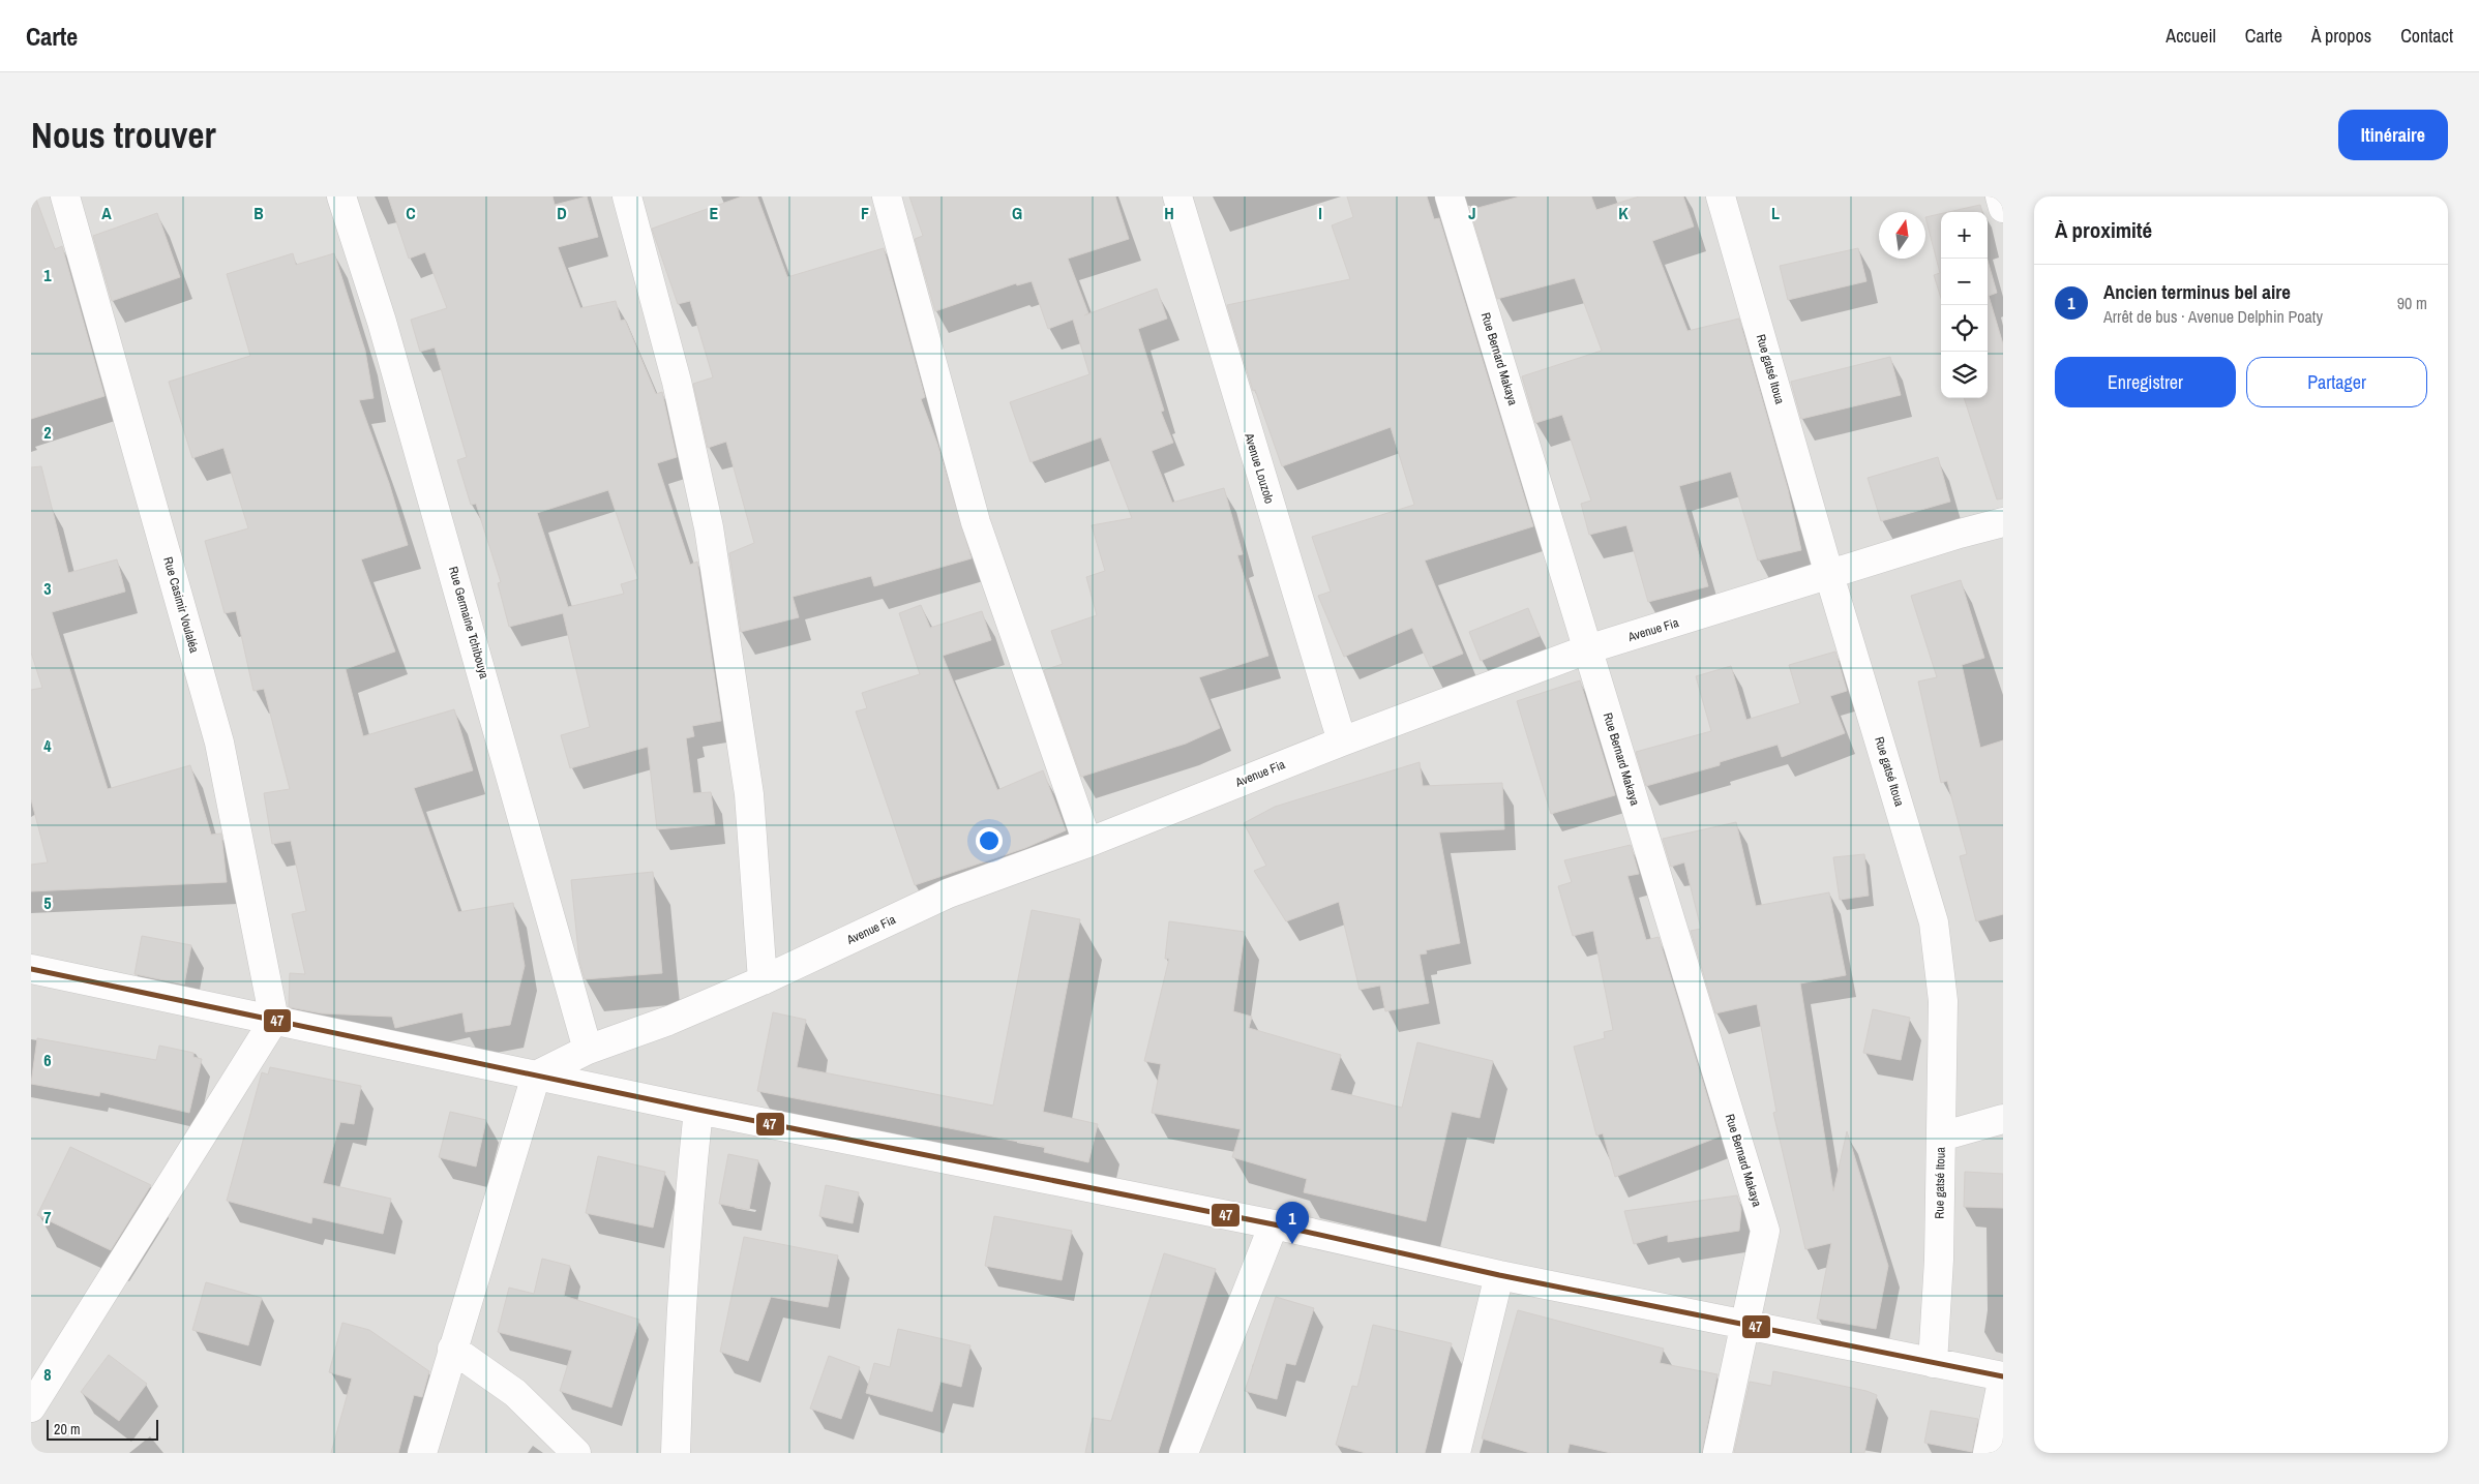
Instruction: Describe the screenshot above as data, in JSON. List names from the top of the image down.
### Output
{
  "streets": {
    "street": [
      "Rue Bernard Makaya",
      "Rue gatsé Itoua",
      "Avenue Louzolo",
      "Rue Casimir Voulaléa",
      "Rue Germaine Tchibouya",
      "Avenue Fia"
    ]
  },
  "crossings": [
    ["Rue Bernard Makaya", "Avenue Fia"],
    ["Rue gatsé Itoua", "Avenue Fia"],
    ["Avenue Louzolo", "Avenue Fia"],
    ["Rue Germaine Tchibouya", "Avenue Fia"]
  ],
  "lines": ["transit line 47"],
  "scale_bar": "20 m",
  "north": "top",
  "page": {
    "header": "Carte",
    "nav": [
      "Accueil",
      "Carte",
      "À propos",
      "Contact"
    ],
    "buttons": [
      "Itinéraire",
      ["Enregistrer", "Partager"]
    ],
    "title": "Nous trouver",
    "heading": "À proximité",
    "map_buttons": ["+", "−"],
    "list": [
      {
        "mark": "1",
        "name": "Ancien terminus bel aire",
        "note": "Arrêt de bus · Avenue Delphin Poaty",
        "value": "90 m"
      }
    ],
    "pins": "1",
    "scale": "20 m"
  },
  "grid": {
    "columns": [
      "A",
      "B",
      "C",
      "D",
      "E",
      "F",
      "G",
      "H",
      "I",
      "J",
      "K",
      "L"
    ],
    "rows": [
      "1",
      "2",
      "3",
      "4",
      "5",
      "6",
      "7",
      "8"
    ]
  }
}
